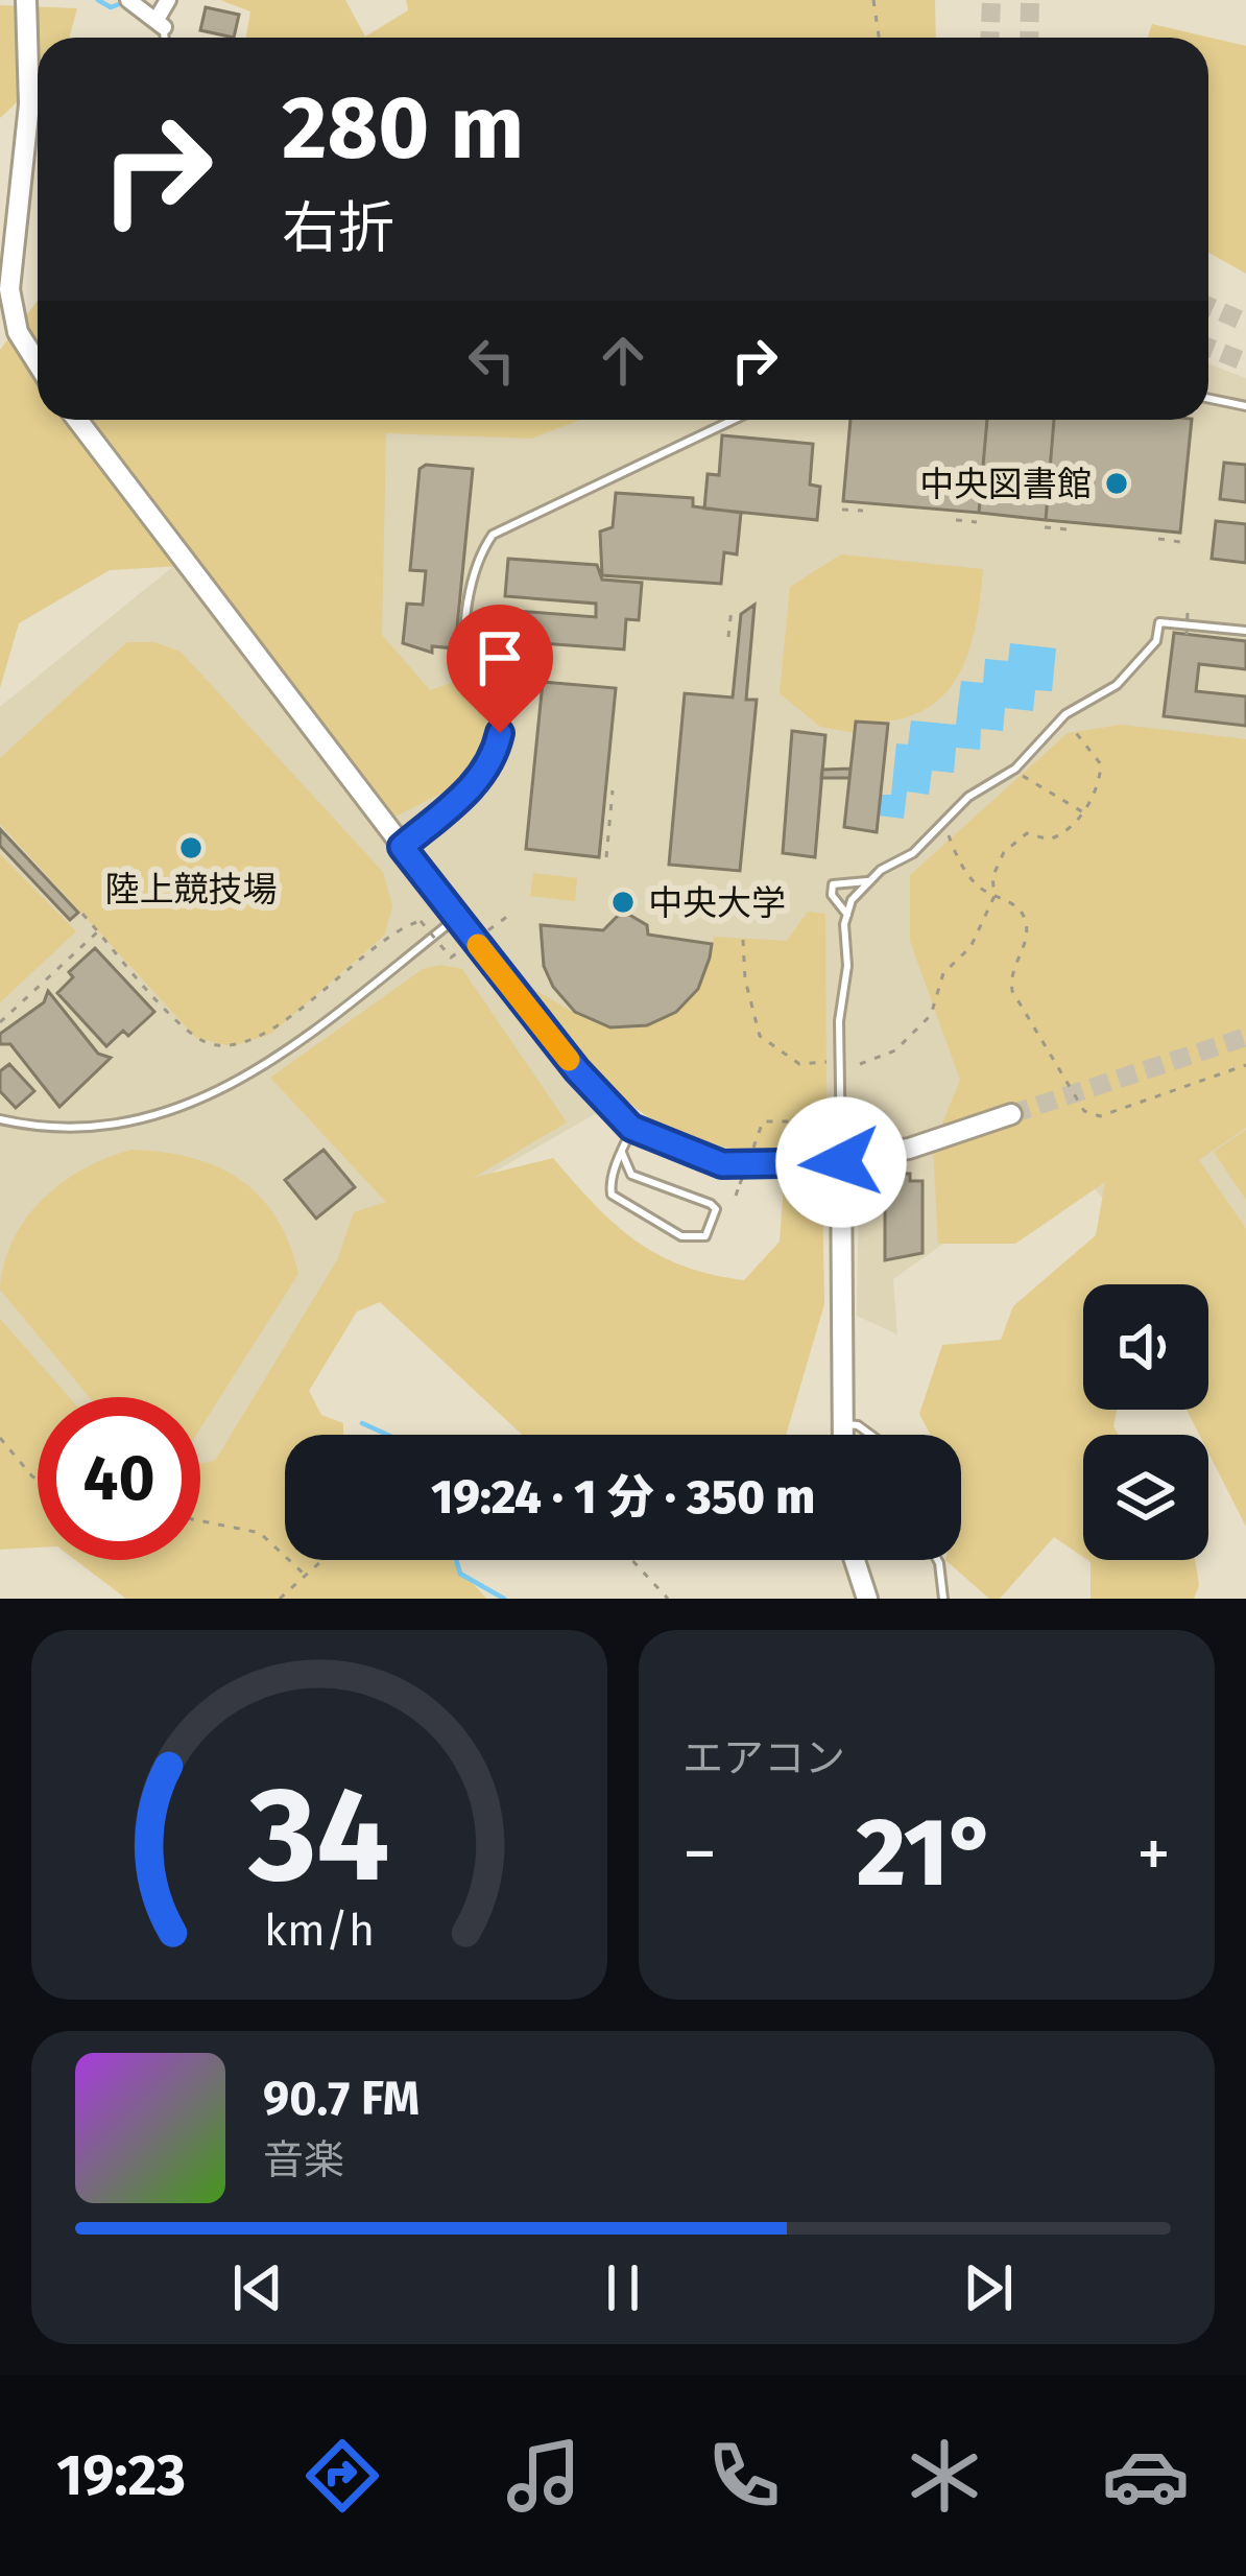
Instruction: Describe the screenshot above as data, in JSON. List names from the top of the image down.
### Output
{
  "places": ["中央図書館", "陸上競技場", "中央大学"],
  "page": {
    "turn": ["280 m", "右折"],
    "limit": "40",
    "trip": "19:24 · 1 分 · 350 m",
    "tile": "エアコン",
    "heat": ["−", "21°", "+"],
    "song": ["90.7 FM", "音楽"],
    "tabs": "19:23",
    "gauge": ["34", "km/h"]
  }
}
